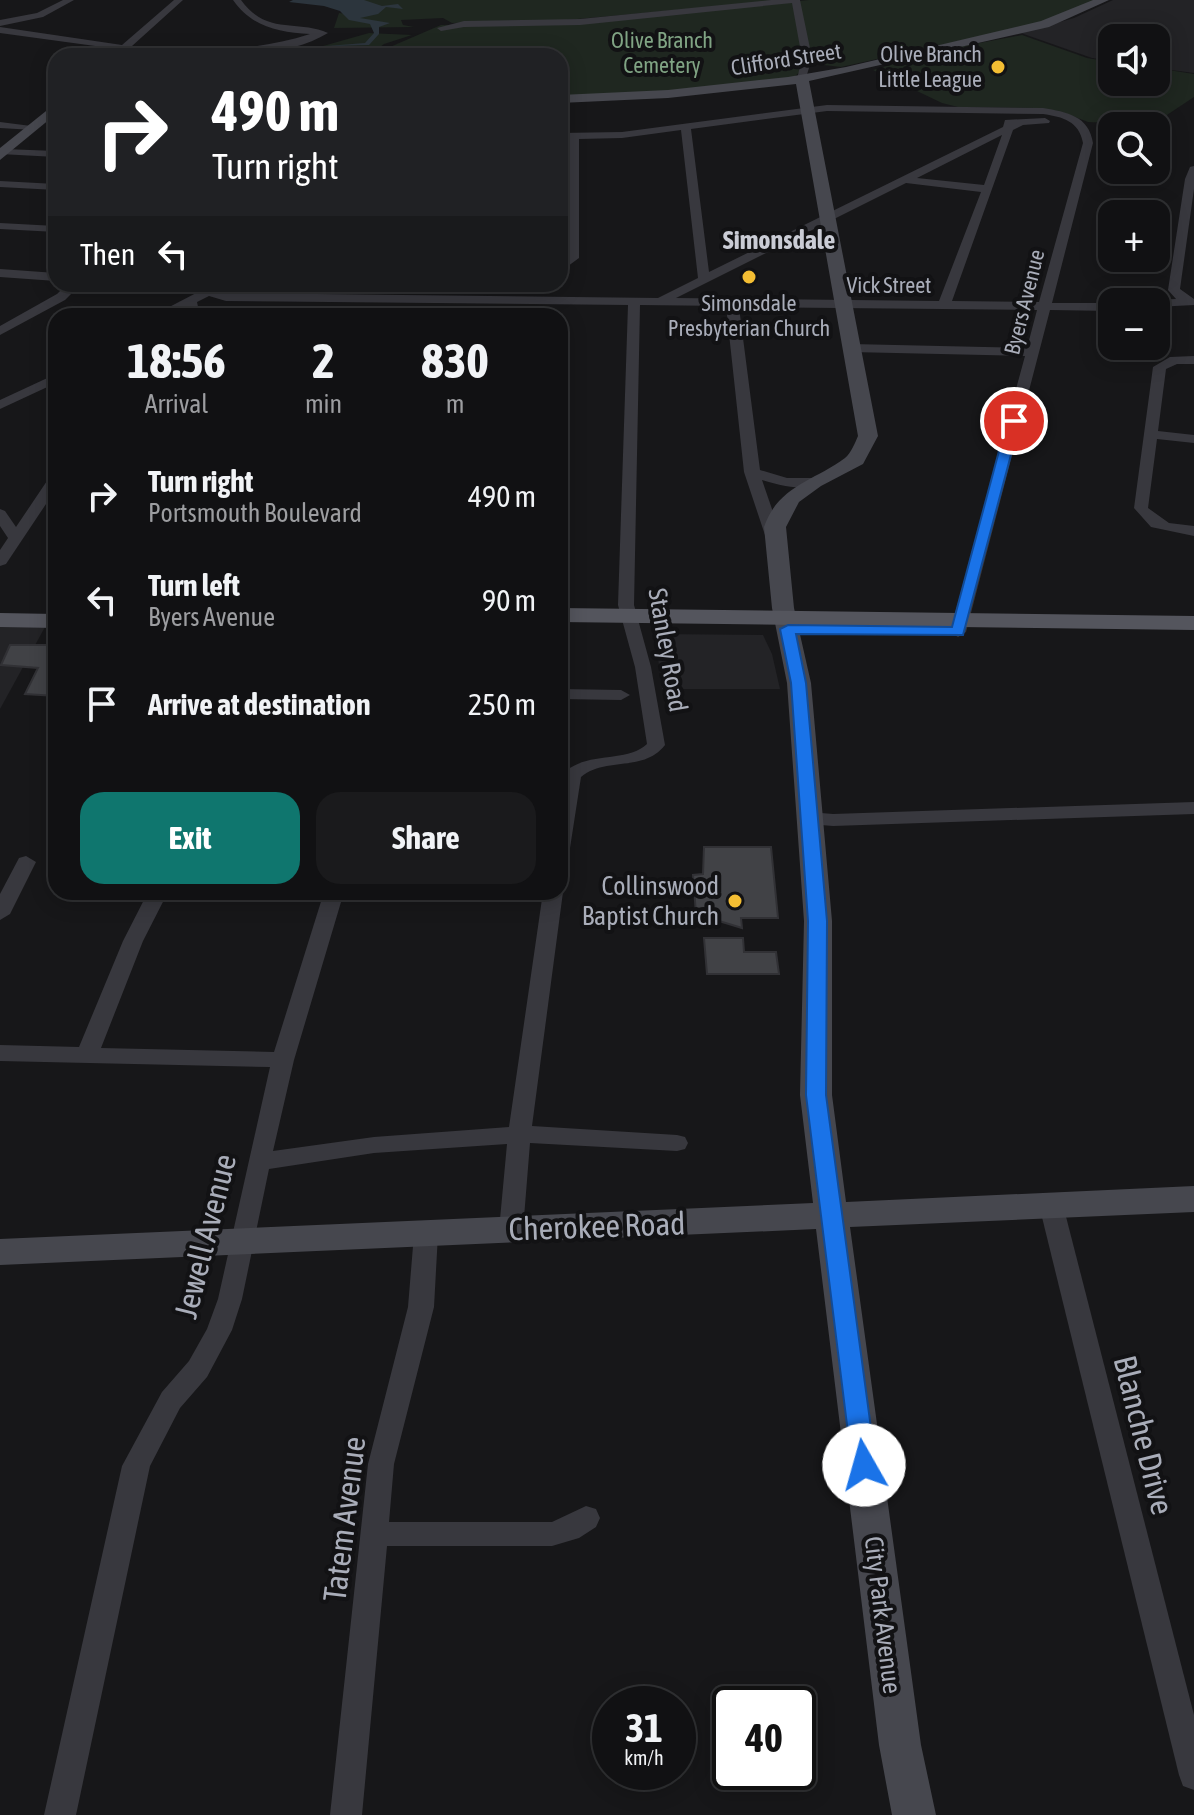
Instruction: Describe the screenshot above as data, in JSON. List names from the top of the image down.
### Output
{
  "streets": {
    "street": [
      "Clifford Street",
      "Vick Street",
      "Byers Avenue",
      "Stanley Road",
      "Cherokee Road",
      "Jewell Avenue",
      "Blanche Drive",
      "Tatem Avenue",
      "City Park Avenue"
    ]
  },
  "crossings": [
    ["Clifford Street", "City Park Avenue"],
    ["Vick Street", "Byers Avenue"],
    ["Vick Street", "Stanley Road"],
    ["Vick Street", "City Park Avenue"],
    ["Cherokee Road", "Jewell Avenue"],
    ["Cherokee Road", "Blanche Drive"],
    ["Cherokee Road", "Tatem Avenue"],
    ["Cherokee Road", "City Park Avenue"]
  ],
  "districts": ["Simonsdale"],
  "parks": ["Olive Branch Cemetery"],
  "places": ["Olive Branch Little League", "Simonsdale Presbyterian Church", "Collinswood Baptist Church"],
  "page": {
    "map_buttons": ["+", "−"],
    "turn": ["490 m", "Turn right"],
    "then": "Then",
    "eta": [
      "18:56",
      "Arrival",
      "2",
      "min",
      "830",
      "m"
    ],
    "list": [
      {
        "name": "Turn right",
        "note": "Portsmouth Boulevard",
        "value": "490 m"
      },
      {
        "name": "Turn left",
        "note": "Byers Avenue",
        "value": "90 m"
      },
      {
        "name": "Arrive at destination",
        "value": "250 m"
      }
    ],
    "buttons": ["Exit", "Share"],
    "speed": "31 km/h",
    "limit": "40"
  }
}
